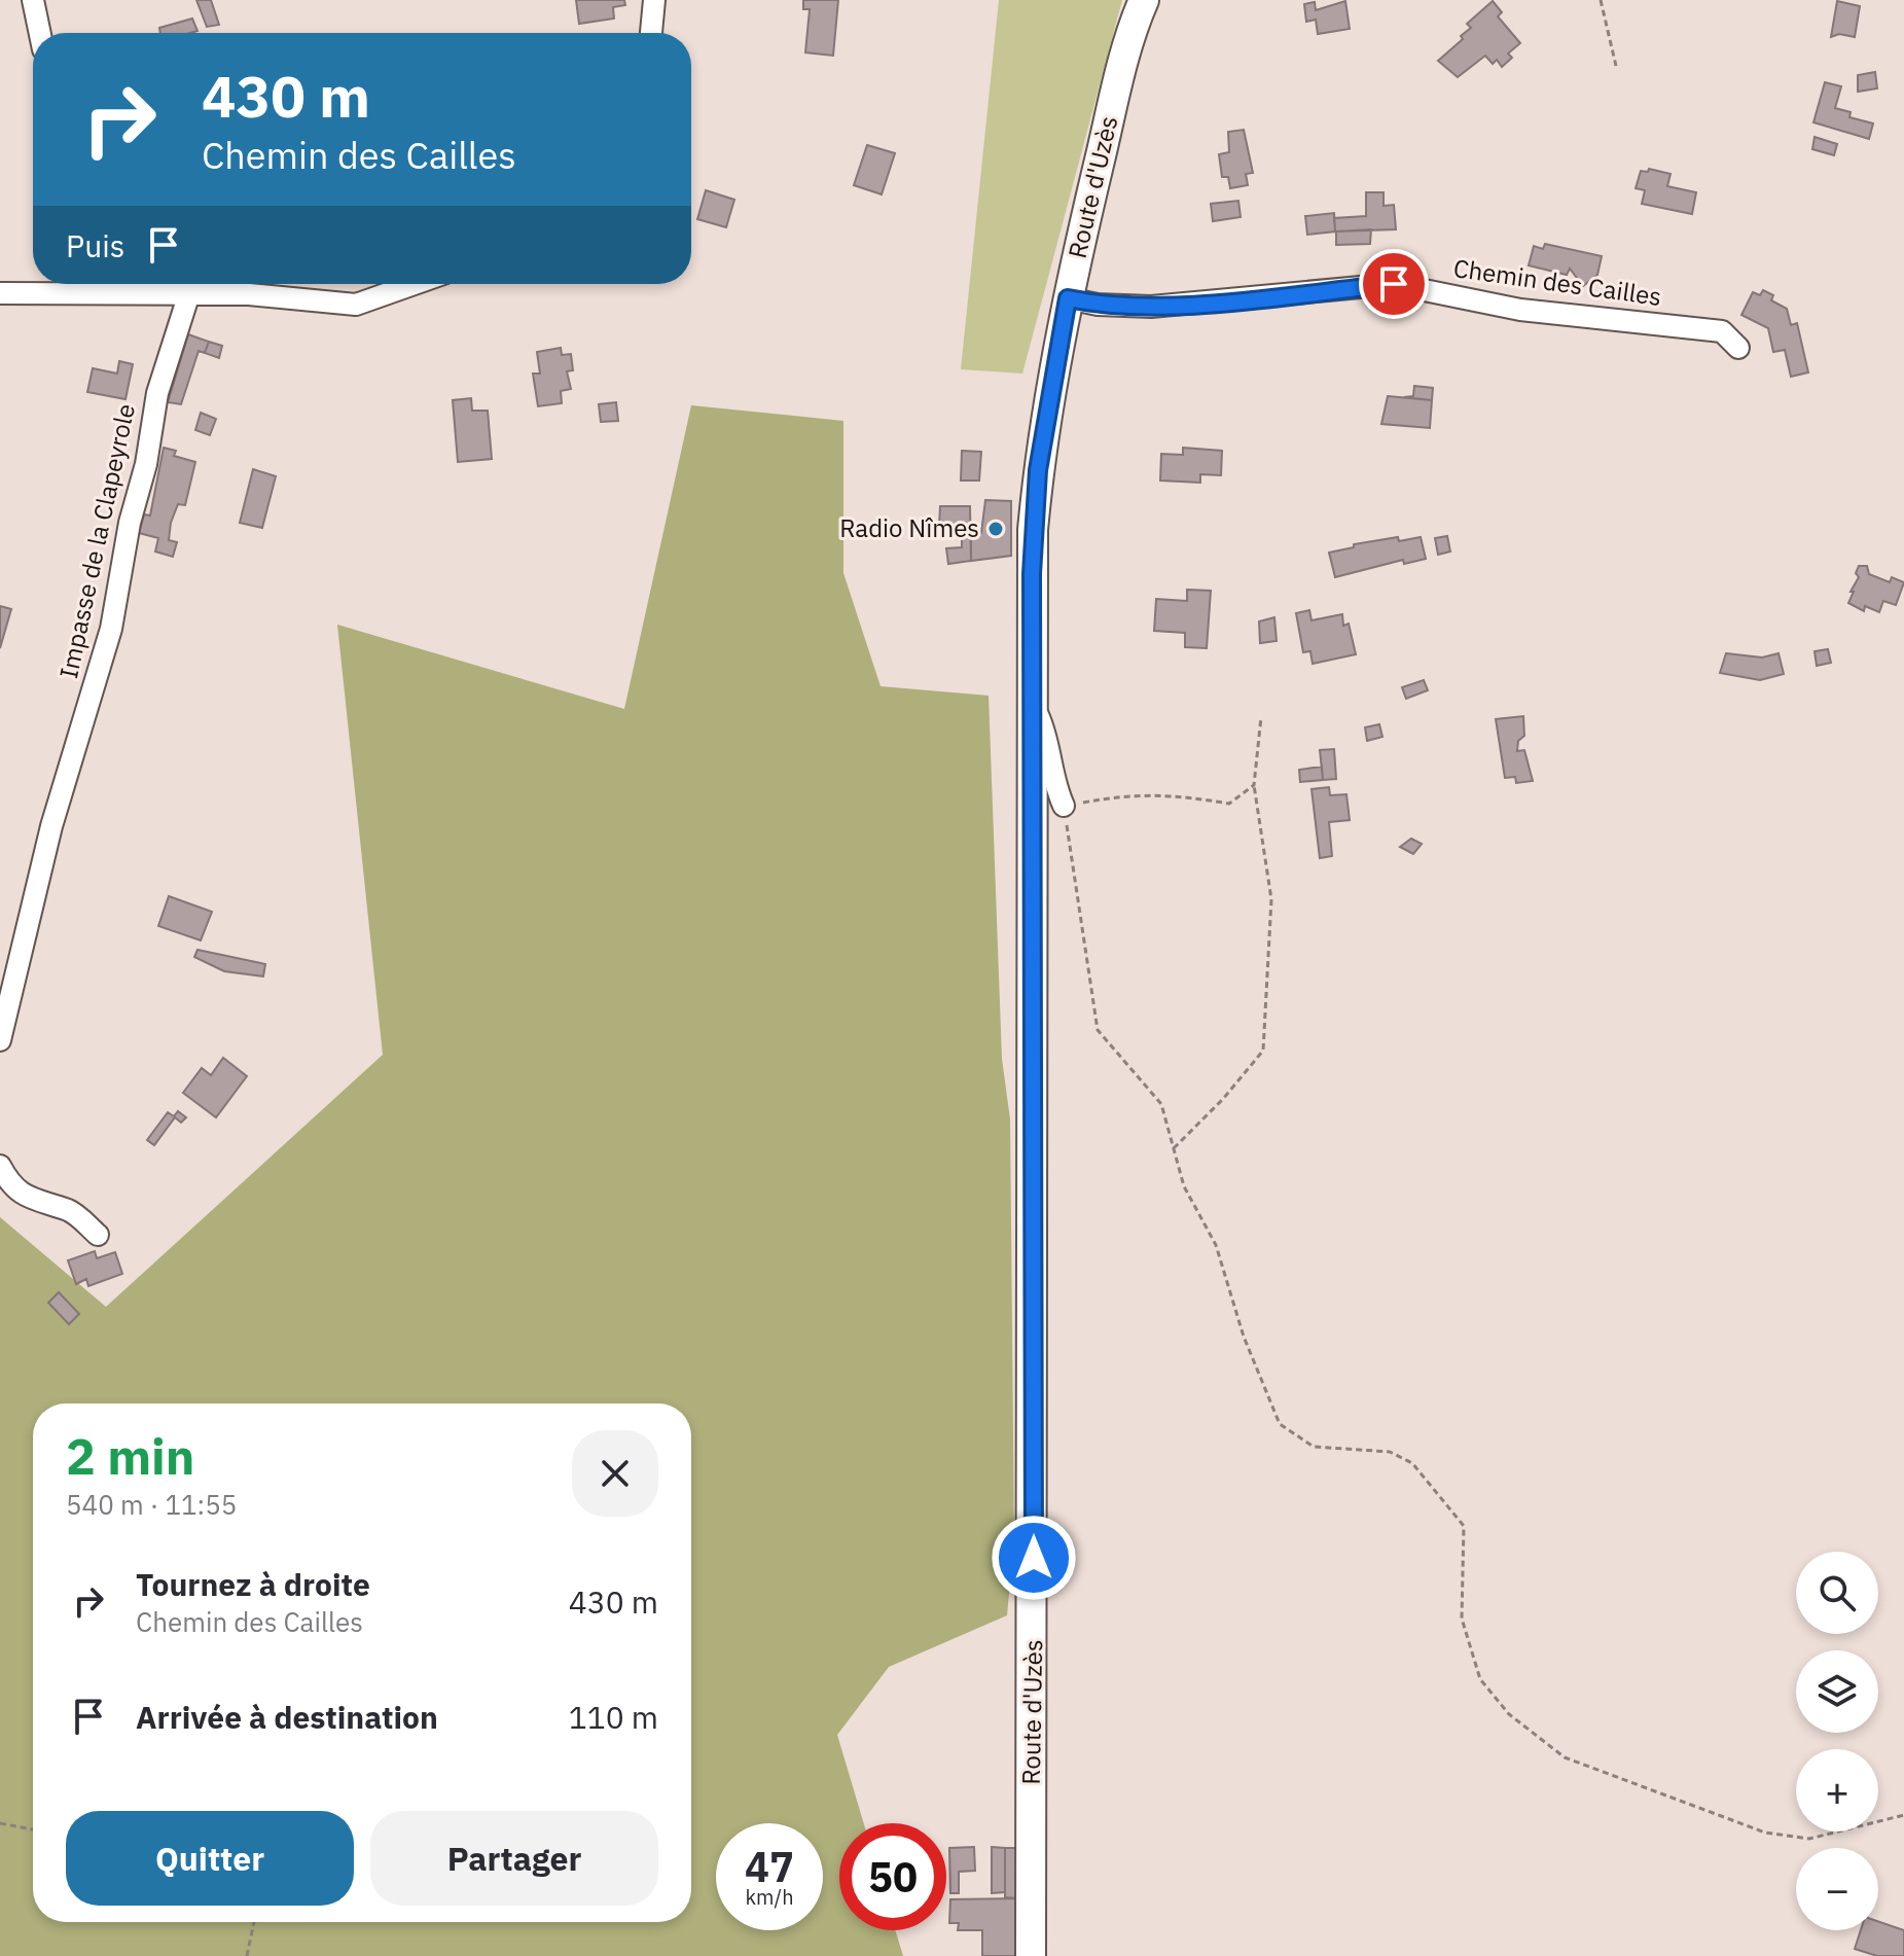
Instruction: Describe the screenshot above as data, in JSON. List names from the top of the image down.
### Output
{
  "streets": {
    "main road": ["Route d'Uzès"],
    "street": ["Chemin des Cailles", "Impasse de la Clapeyrole"]
  },
  "crossings": [
    ["Route d'Uzès", "Chemin des Cailles"]
  ],
  "places": ["Radio Nîmes"],
  "page": {
    "turn": ["430 m", "Chemin des Cailles"],
    "then": "Puis",
    "heading": ["2 min", "540 m · 11:55"],
    "list": [
      {
        "name": "Tournez à droite",
        "note": "Chemin des Cailles",
        "value": "430 m"
      },
      {
        "name": "Arrivée à destination",
        "value": "110 m"
      }
    ],
    "map_buttons": ["+", "−"],
    "buttons": ["Quitter", "Partager"],
    "speed": "47 km/h",
    "limit": "50"
  }
}
